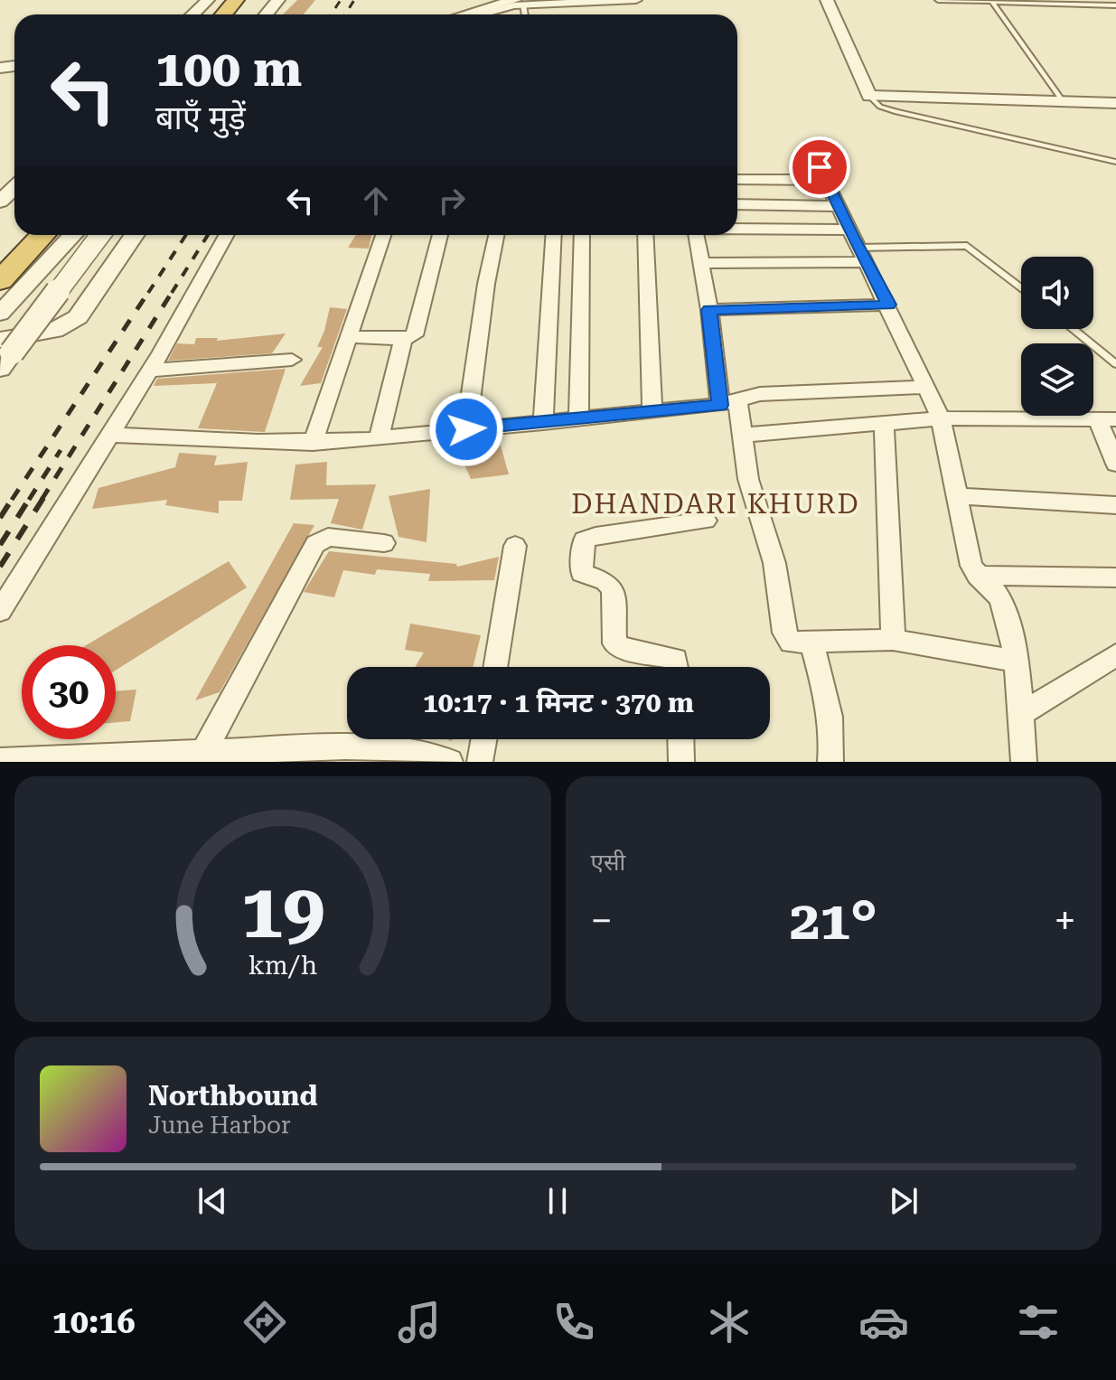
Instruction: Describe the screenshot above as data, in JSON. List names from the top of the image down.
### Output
{
  "districts": ["DHANDARI KHURD"],
  "page": {
    "turn": ["100 m", "बाएँ मुड़ें"],
    "limit": "30",
    "trip": "10:17 · 1 मिनट · 370 m",
    "tile": "एसी",
    "heat": ["−", "21°", "+"],
    "song": ["Northbound", "June Harbor"],
    "tabs": "10:16",
    "gauge": ["19", "km/h"]
  }
}
